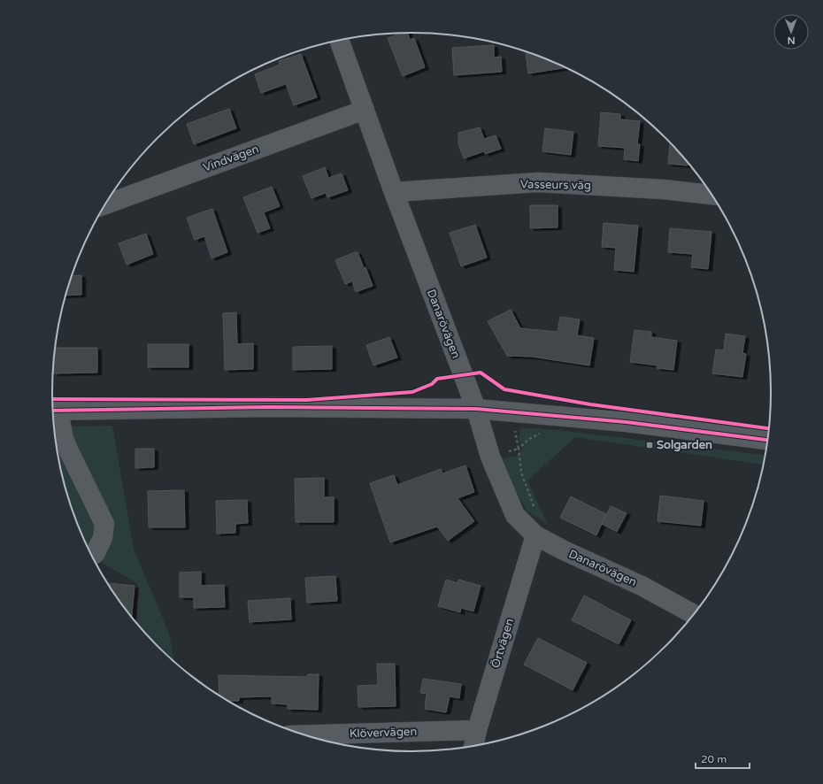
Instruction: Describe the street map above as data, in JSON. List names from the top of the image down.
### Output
{
  "streets": {
    "street": [
      "Vindvägen",
      "Vasseurs väg",
      "Danarövägen",
      "Örtvägen",
      "Klövervägen"
    ]
  },
  "crossings": [
    ["Vindvägen", "Danarövägen"],
    ["Vasseurs väg", "Danarövägen"],
    ["Danarövägen", "Örtvägen"],
    ["Örtvägen", "Klövervägen"]
  ],
  "places": {
    "transit": ["Solgarden"]
  },
  "scale_bar": "20 m",
  "north": "bottom"
}
